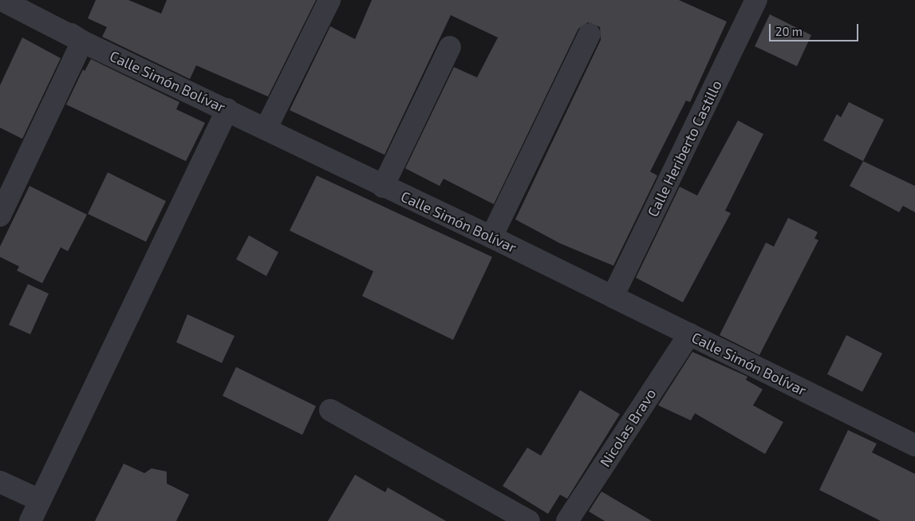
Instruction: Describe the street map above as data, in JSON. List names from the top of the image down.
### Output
{
  "streets": {
    "street": ["Calle Simón Bolívar", "Calle Heriberto Castillo", "Nicolas Bravo"]
  },
  "crossings": [
    ["Calle Simón Bolívar", "Calle Heriberto Castillo"],
    ["Calle Simón Bolívar", "Nicolas Bravo"]
  ],
  "scale_bar": "20 m"
}
